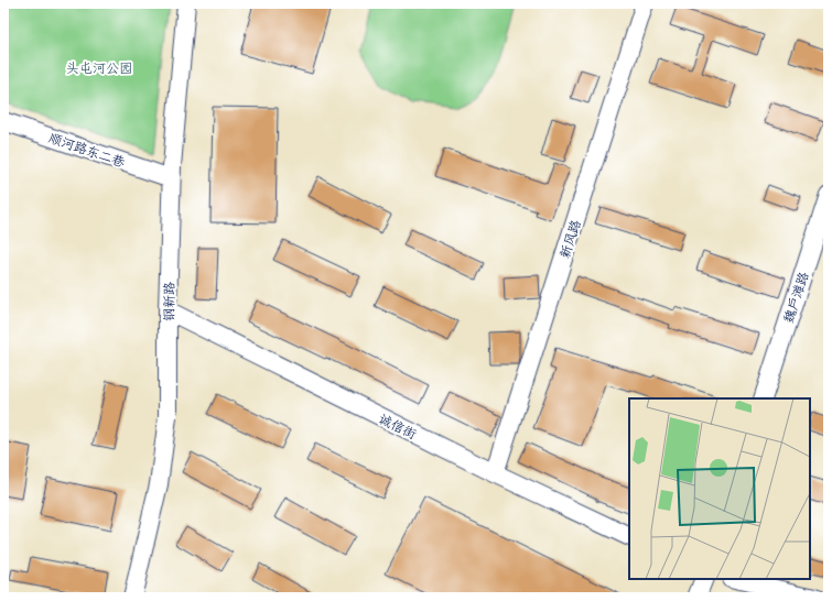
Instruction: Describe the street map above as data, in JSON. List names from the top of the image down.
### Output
{
  "streets": {
    "street": [
      "顺河路东二巷",
      "新风路",
      "魏户滩路",
      "钢新路",
      "诚信街"
    ]
  },
  "crossings": [
    ["顺河路东二巷", "钢新路"],
    ["新风路", "诚信街"],
    ["钢新路", "诚信街"]
  ],
  "parks": ["头屯河公园"]
}
